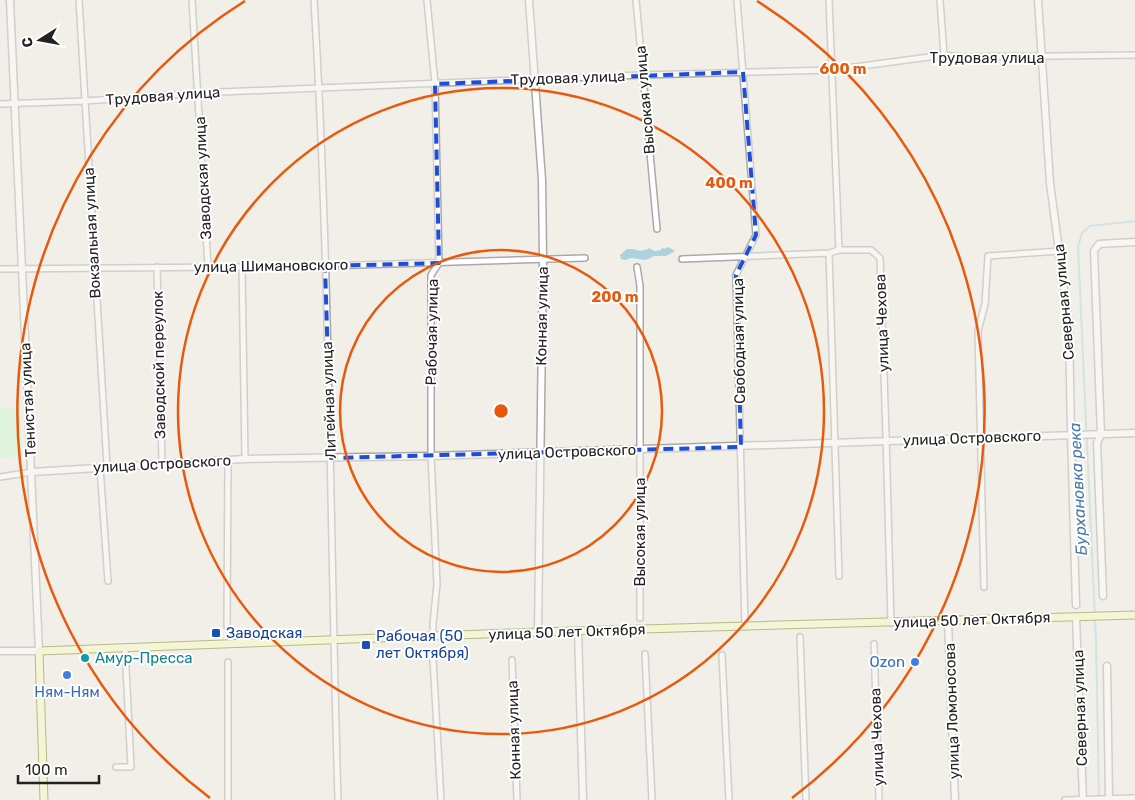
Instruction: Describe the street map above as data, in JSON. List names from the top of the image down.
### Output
{
  "streets": {
    "main road": ["Тенистая улица", "улица 50 лет Октября"],
    "street": [
      "Трудовая улица",
      "Высокая улица",
      "Заводская улица",
      "Вокзальная улица",
      "улица Шимановского",
      "Северная улица",
      "Конная улица",
      "улица Чехова",
      "Рабочая улица",
      "Свободная улица",
      "Заводской переулок",
      "Литейная улица",
      "улица Островского",
      "улица Ломоносова"
    ]
  },
  "crossings": [
    ["Трудовая улица", "Высокая улица"],
    ["Трудовая улица", "Заводская улица"],
    ["Трудовая улица", "Вокзальная улица"],
    ["Трудовая улица", "Северная улица"],
    ["Трудовая улица", "Конная улица"],
    ["Трудовая улица", "Рабочая улица"],
    ["Трудовая улица", "Свободная улица"],
    ["Трудовая улица", "Тенистая улица"],
    ["Трудовая улица", "Литейная улица"],
    ["Высокая улица", "улица Островского"],
    ["Заводская улица", "улица Шимановского"],
    ["Вокзальная улица", "улица Шимановского"],
    ["Вокзальная улица", "улица Островского"],
    ["улица Шимановского", "Конная улица"],
    ["улица Шимановского", "Рабочая улица"],
    ["улица Шимановского", "Заводской переулок"],
    ["улица Шимановского", "Тенистая улица"],
    ["улица Шимановского", "Литейная улица"],
    ["Северная улица", "улица Островского"],
    ["Северная улица", "улица 50 лет Октября"],
    ["Конная улица", "улица Островского"],
    ["Конная улица", "улица 50 лет Октября"],
    ["улица Чехова", "Свободная улица"],
    ["улица Чехова", "улица Островского"],
    ["улица Чехова", "улица 50 лет Октября"],
    ["Рабочая улица", "улица Островского"],
    ["Рабочая улица", "улица 50 лет Октября"],
    ["Свободная улица", "улица Островского"],
    ["Свободная улица", "улица 50 лет Октября"],
    ["Заводской переулок", "улица Островского"],
    ["Тенистая улица", "улица Островского"],
    ["Тенистая улица", "улица 50 лет Октября"],
    ["Литейная улица", "улица Островского"],
    ["Литейная улица", "улица 50 лет Октября"],
    ["улица 50 лет Октября", "улица Ломоносова"]
  ],
  "water": ["Бурхановка река"],
  "places": {
    "transit": ["Заводская", "Рабочая (50 лет Октября)"],
    "other": ["Амур-Пресса", "Ozon", "Ням-Ням"]
  },
  "scale_bar": "100 m",
  "north": "left",
  "rings": ["600 m", "400 m", "200 m"]
}
